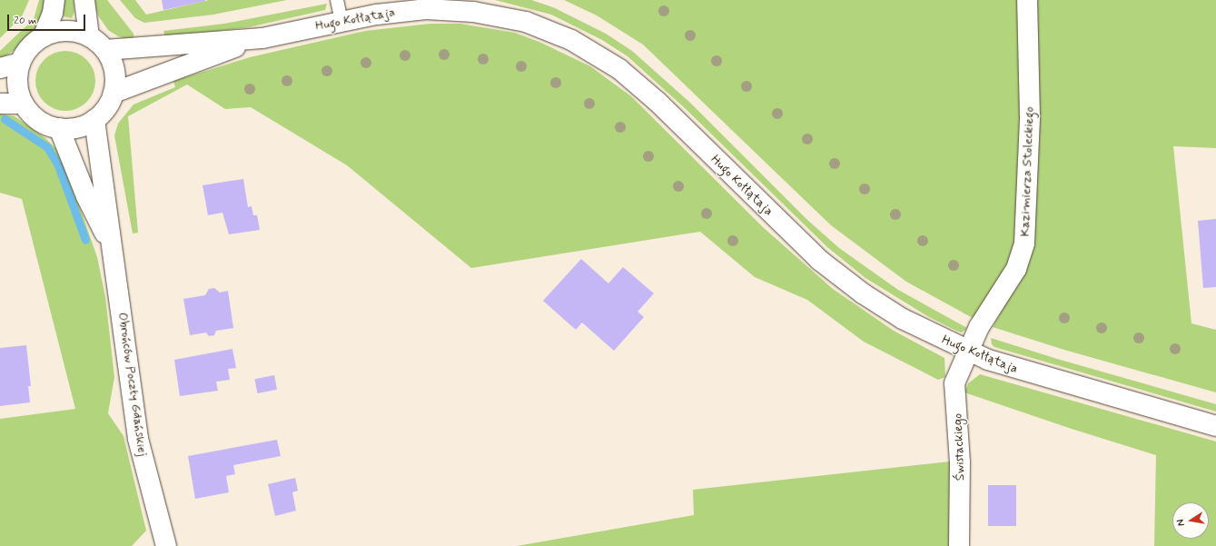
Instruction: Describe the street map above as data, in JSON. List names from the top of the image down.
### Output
{
  "streets": {
    "street": [
      "Hugo Kołłątaja",
      "Kazimierza Stoleckiego",
      "Obrońców Poczty Gdańskiej",
      "Świstackiego"
    ]
  },
  "crossings": [
    ["Hugo Kołłątaja", "Kazimierza Stoleckiego"],
    ["Hugo Kołłątaja", "Obrońców Poczty Gdańskiej"],
    ["Hugo Kołłątaja", "Świstackiego"],
    ["Kazimierza Stoleckiego", "Świstackiego"]
  ],
  "scale_bar": "20 m",
  "north": "left"
}
